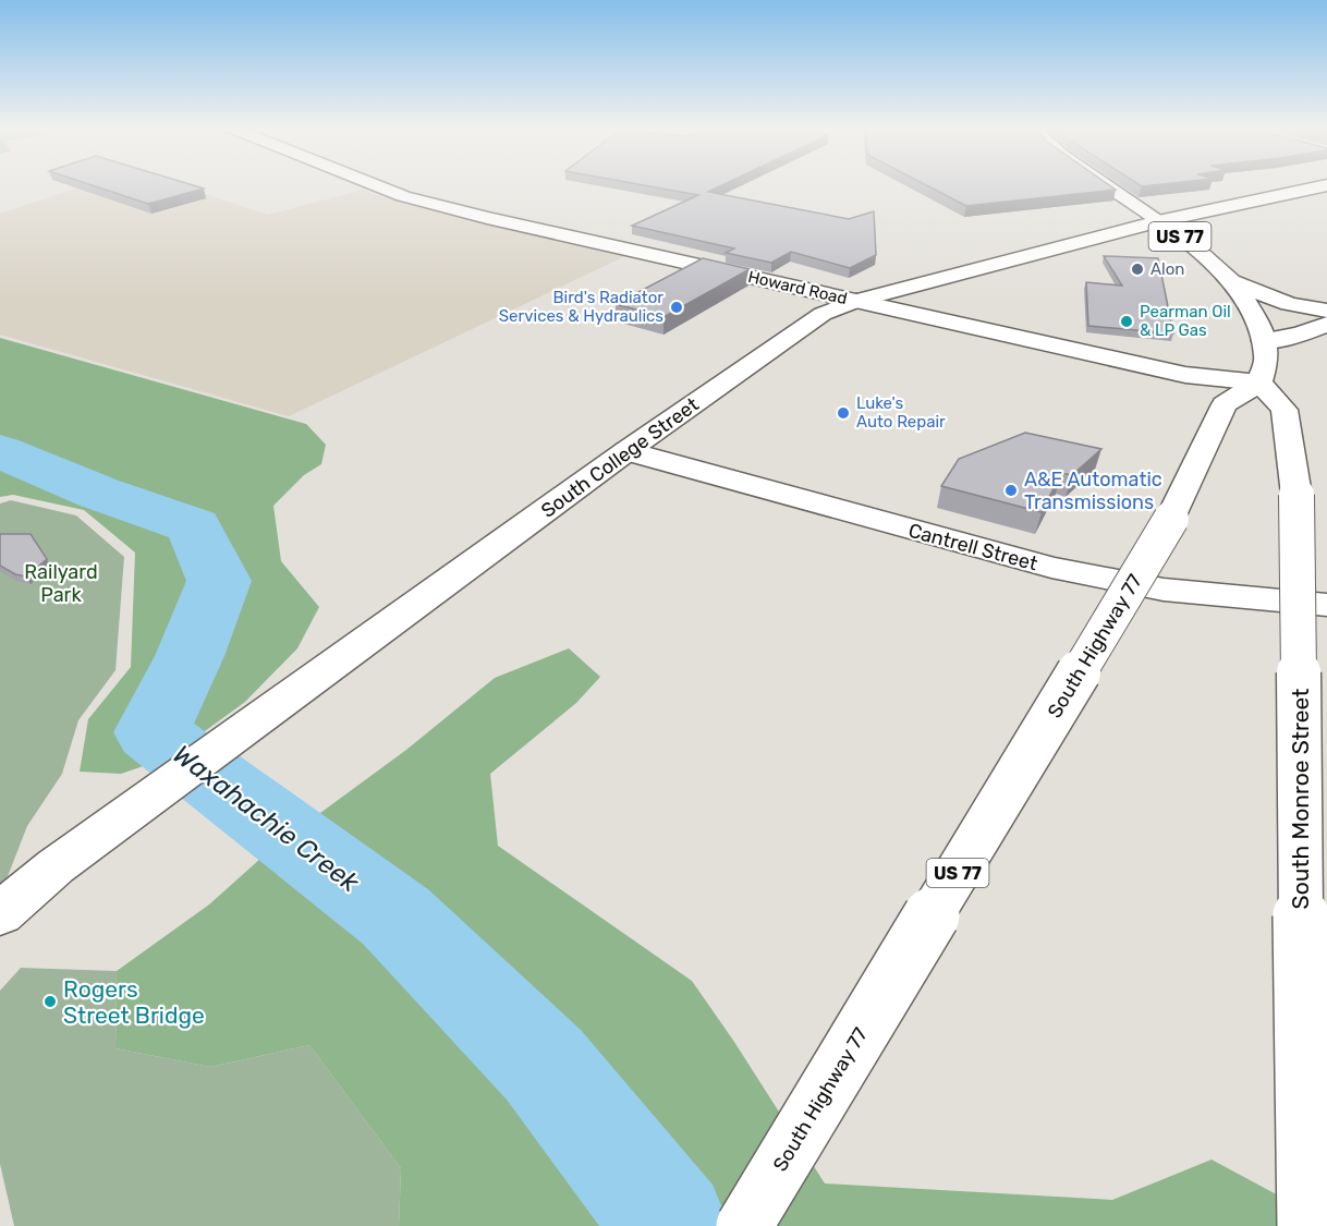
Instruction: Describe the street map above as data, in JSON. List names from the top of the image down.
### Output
{
  "streets": {
    "main road": [
      "US 77",
      "Howard Road",
      "South College Street",
      "Cantrell Street",
      "South Highway 77",
      "South Monroe Street"
    ]
  },
  "crossings": [
    ["US 77", "Howard Road"],
    ["US 77", "South College Street"],
    ["US 77", "South Highway 77"],
    ["US 77", "South Monroe Street"],
    ["Howard Road", "South College Street"],
    ["Howard Road", "South Highway 77"],
    ["Howard Road", "South Monroe Street"],
    ["South College Street", "Cantrell Street"],
    ["South Highway 77", "South Monroe Street"]
  ],
  "water": ["Waxahachie Creek"],
  "parks": ["Railyard Park"],
  "places": [
    "Alon",
    "Bird's Radiator Services & Hydraulics",
    "Pearman Oil & LP Gas",
    "Luke's Auto Repair",
    "A&E Automatic Transmissions",
    "Rogers Street Bridge"
  ]
}
